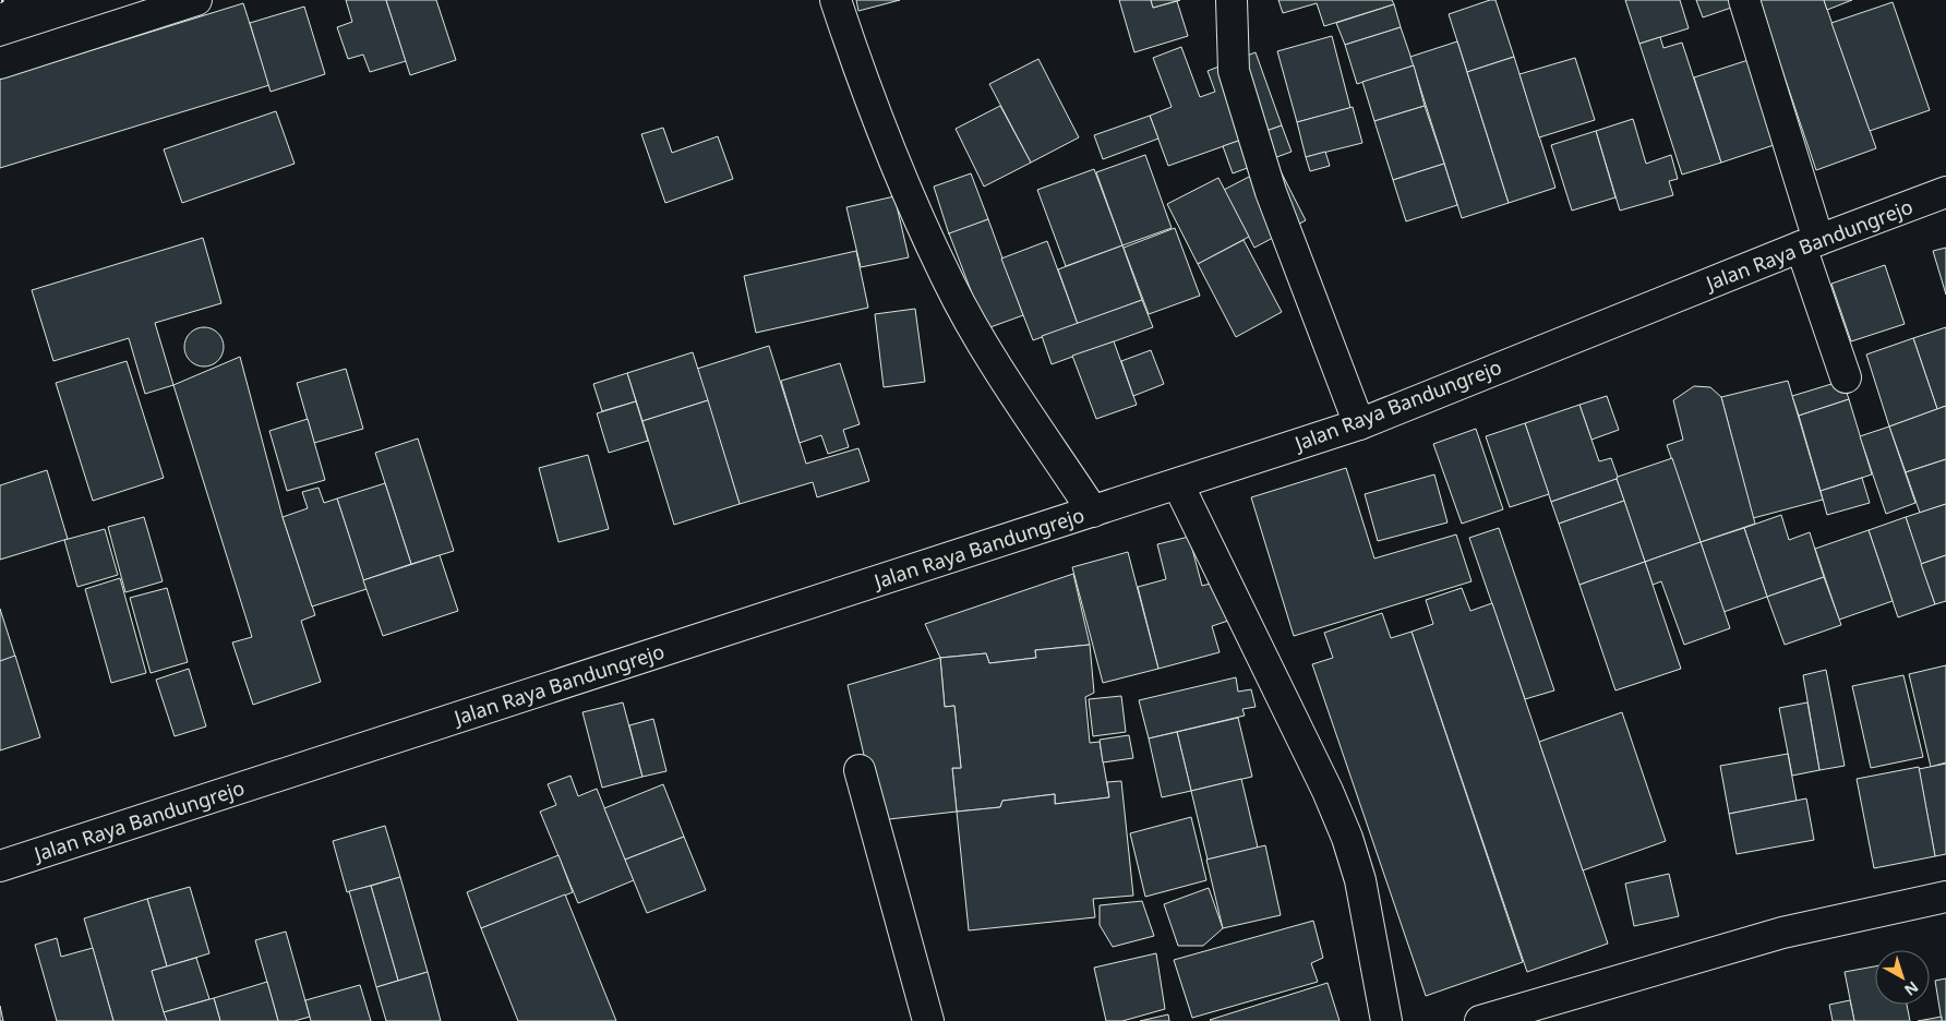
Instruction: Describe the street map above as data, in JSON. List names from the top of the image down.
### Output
{
  "streets": {
    "street": ["Jalan Raya Bandungrejo"]
  },
  "north": "bottom right"
}
